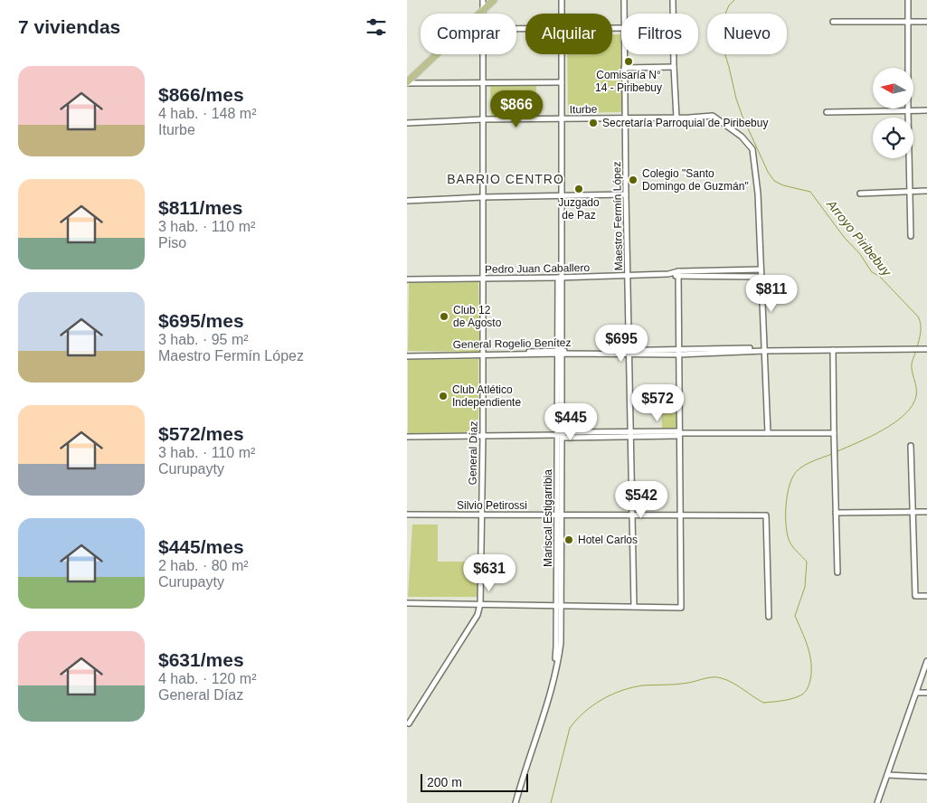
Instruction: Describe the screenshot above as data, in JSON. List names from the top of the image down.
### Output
{
  "streets": {
    "street": [
      "Iturbe",
      "Maestro Fermín López",
      "Pedro Juan Caballero",
      "General Rogelio Benítez",
      "General Díaz",
      "Silvio Petirossi"
    ]
  },
  "crossings": [
    ["Iturbe", "Maestro Fermín López"],
    ["Iturbe", "General Rogelio Benítez"],
    ["Iturbe", "General Díaz"],
    ["Maestro Fermín López", "Pedro Juan Caballero"],
    ["Maestro Fermín López", "General Rogelio Benítez"],
    ["Maestro Fermín López", "Silvio Petirossi"],
    ["Pedro Juan Caballero", "General Díaz"],
    ["General Rogelio Benítez", "General Díaz"],
    ["General Díaz", "Silvio Petirossi"]
  ],
  "districts": ["BARRIO CENTRO"],
  "water": ["Arroyo Piribebuy"],
  "places": [
    "Comisaría N° 14 - Piribebuy",
    "Secretaría Parroquial de Piribebuy",
    "Colegio \"Santo Domingo de Guzmán\"",
    "Juzgado de Paz",
    "Club 12 de Agosto",
    "Club Atlético Independiente",
    "Hotel Carlos"
  ],
  "scale_bar": "200 m",
  "north": "left",
  "page": {
    "heading": "7 viviendas",
    "chip": [
      "Comprar",
      "Alquilar",
      "Filtros",
      "Nuevo"
    ],
    "list": [
      {
        "name": "$866/mes",
        "note": "4 hab. · 148 m² · Iturbe"
      },
      {
        "name": "$811/mes",
        "note": "3 hab. · 110 m² · Piso"
      },
      {
        "name": "$695/mes",
        "note": "3 hab. · 95 m² · Maestro Fermín López"
      },
      {
        "name": "$572/mes",
        "note": "3 hab. · 110 m² · Curupayty"
      },
      {
        "name": "$445/mes",
        "note": "2 hab. · 80 m² · Curupayty"
      },
      {
        "name": "$631/mes",
        "note": "4 hab. · 120 m² · General Díaz"
      }
    ],
    "price": [
      "$866",
      "$811",
      "$695",
      "$572",
      "$445",
      "$542",
      "$631"
    ],
    "scale": "200 m"
  }
}
